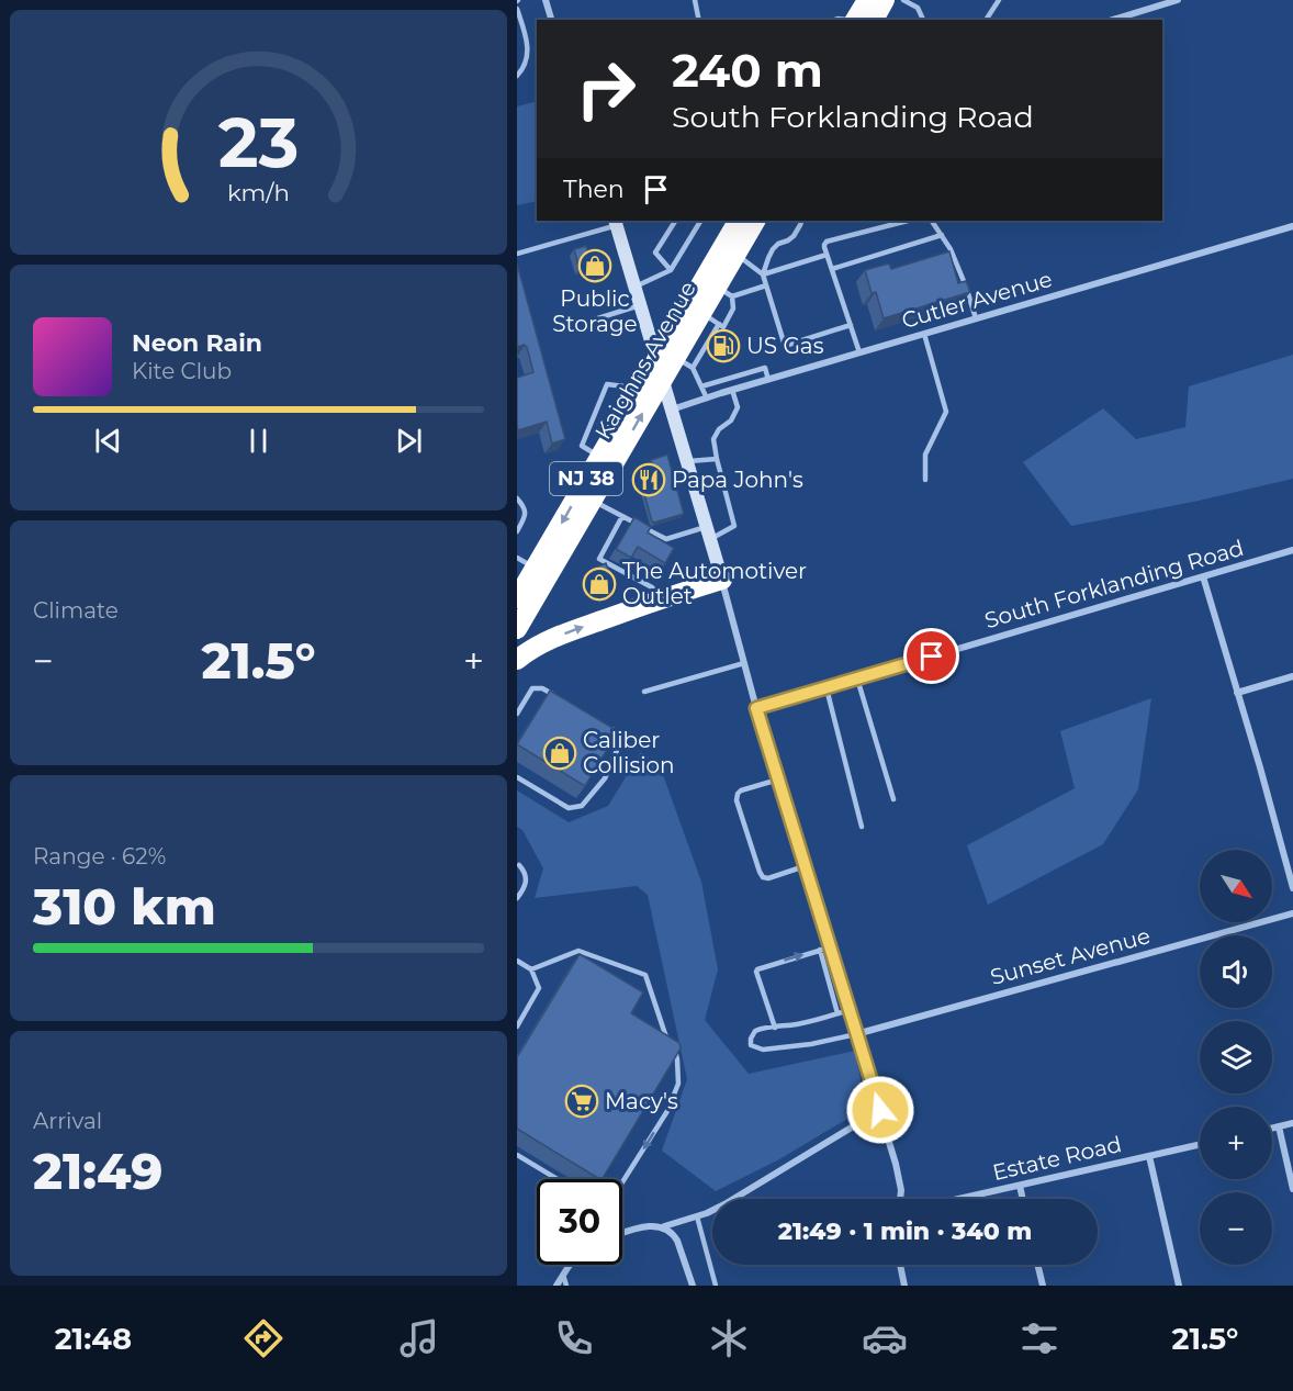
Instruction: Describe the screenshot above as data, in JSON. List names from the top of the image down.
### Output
{
  "streets": {
    "highway": ["Kaighns Avenue", "NJ 38"],
    "street": [
      "Cutler Avenue",
      "South Forklanding Road",
      "Sunset Avenue",
      "Estate Road"
    ]
  },
  "places": {
    "shop": ["Public Storage", "The Automotiver Outlet", "Caliber Collision"],
    "fuel station": ["US Gas"],
    "restaurant": ["Papa John's"],
    "supermarket": ["Macy's"]
  },
  "north": "bottom right",
  "page": {
    "turn": ["240 m", "South Forklanding Road"],
    "then": "Then",
    "song": ["Neon Rain", "Kite Club"],
    "tile": [
      "Climate",
      ["Range · 62%", "310 km"],
      ["Arrival", "21:49"]
    ],
    "heat": ["−", "21.5°", "+"],
    "map_buttons": ["+", "−"],
    "limit": "30",
    "trip": "21:49 · 1 min · 340 m",
    "tabs": ["21:48", "21.5°"],
    "gauge": ["23", "km/h"]
  }
}
